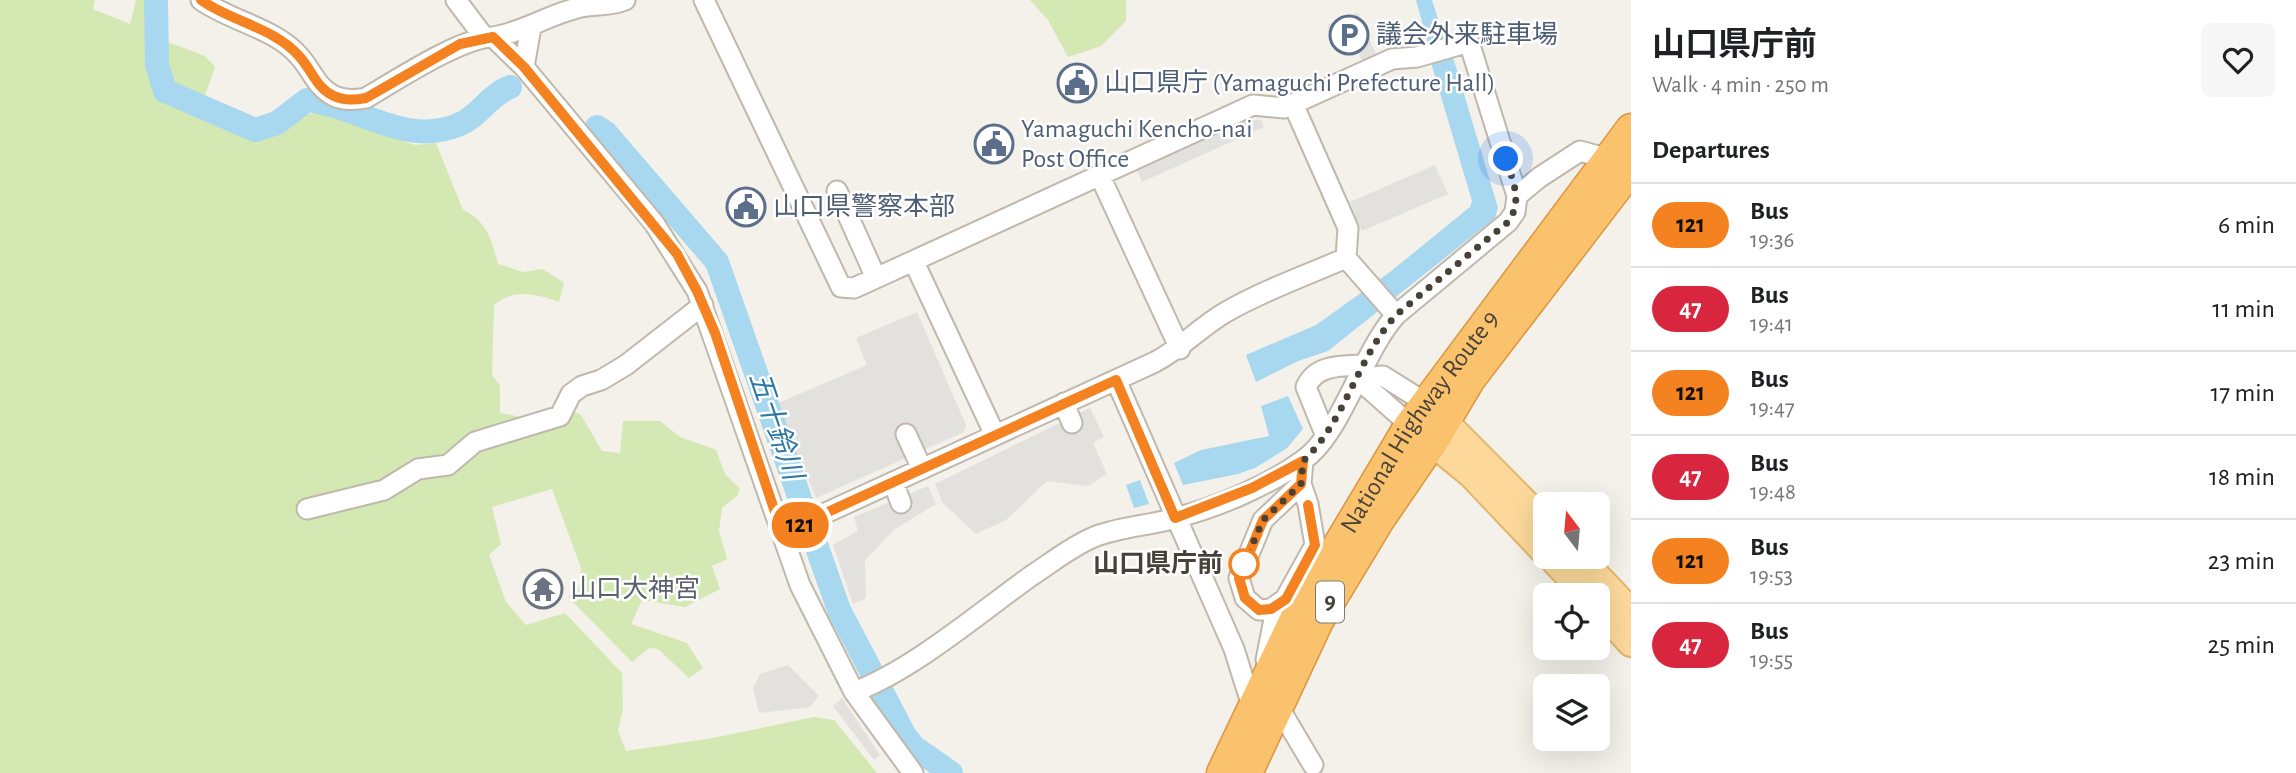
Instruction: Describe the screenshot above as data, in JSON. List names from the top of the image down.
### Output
{
  "streets": {
    "highway": ["National Highway Route 9", "9"]
  },
  "water": ["五十鈴川"],
  "places": {
    "parking": ["議会外来駐車場"],
    "public building": ["山口県庁 (Yamaguchi Prefecture Hall)", "Yamaguchi Kencho-nai Post Office", "山口県警察本部"],
    "other": ["山口県庁前"],
    "temple": ["山口大神宮"]
  },
  "lines": ["bus line 121"],
  "north": "top",
  "page": {
    "on_map": "121",
    "heading": [
      ["山口県庁前", "Walk · 4 min · 250 m"],
      "Departures"
    ],
    "list": [
      {
        "mark": "121",
        "name": "Bus",
        "note": "19:36",
        "value": "6 min"
      },
      {
        "mark": "47",
        "name": "Bus",
        "note": "19:41",
        "value": "11 min"
      },
      {
        "mark": "121",
        "name": "Bus",
        "note": "19:47",
        "value": "17 min"
      },
      {
        "mark": "47",
        "name": "Bus",
        "note": "19:48",
        "value": "18 min"
      },
      {
        "mark": "121",
        "name": "Bus",
        "note": "19:53",
        "value": "23 min"
      },
      {
        "mark": "47",
        "name": "Bus",
        "note": "19:55",
        "value": "25 min"
      }
    ]
  }
}
